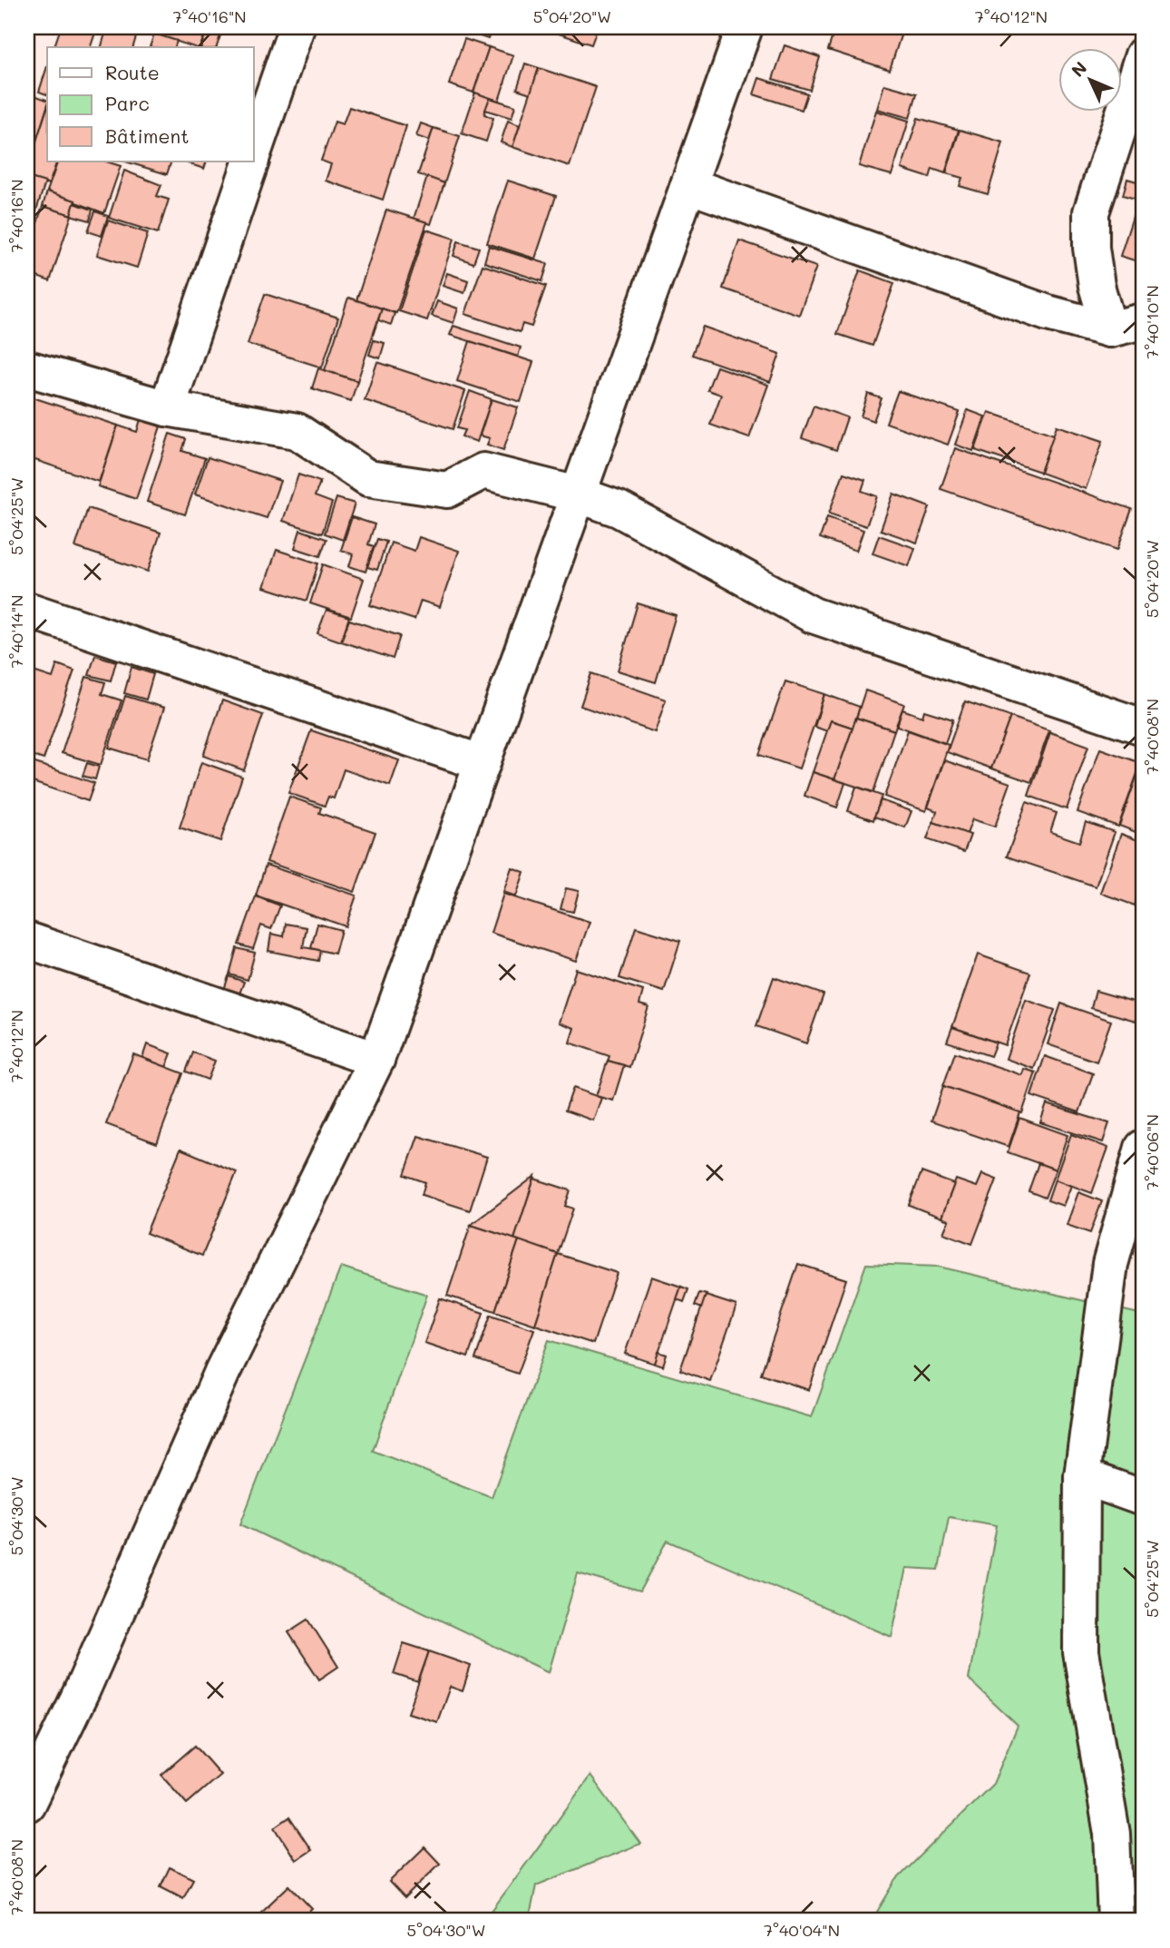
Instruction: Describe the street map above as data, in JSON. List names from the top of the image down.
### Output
{
  "legend": ["Route", "Parc", "Bâtiment"],
  "north": "top left",
  "coordinates": [
    "7°40'16\"N",
    "5°04'20\"W",
    "7°40'12\"N",
    "7°40'10\"N",
    "5°04'25\"W",
    "7°40'14\"N",
    "7°40'08\"N",
    "7°40'06\"N",
    "5°04'30\"W",
    "7°40'04\"N"
  ]
}
